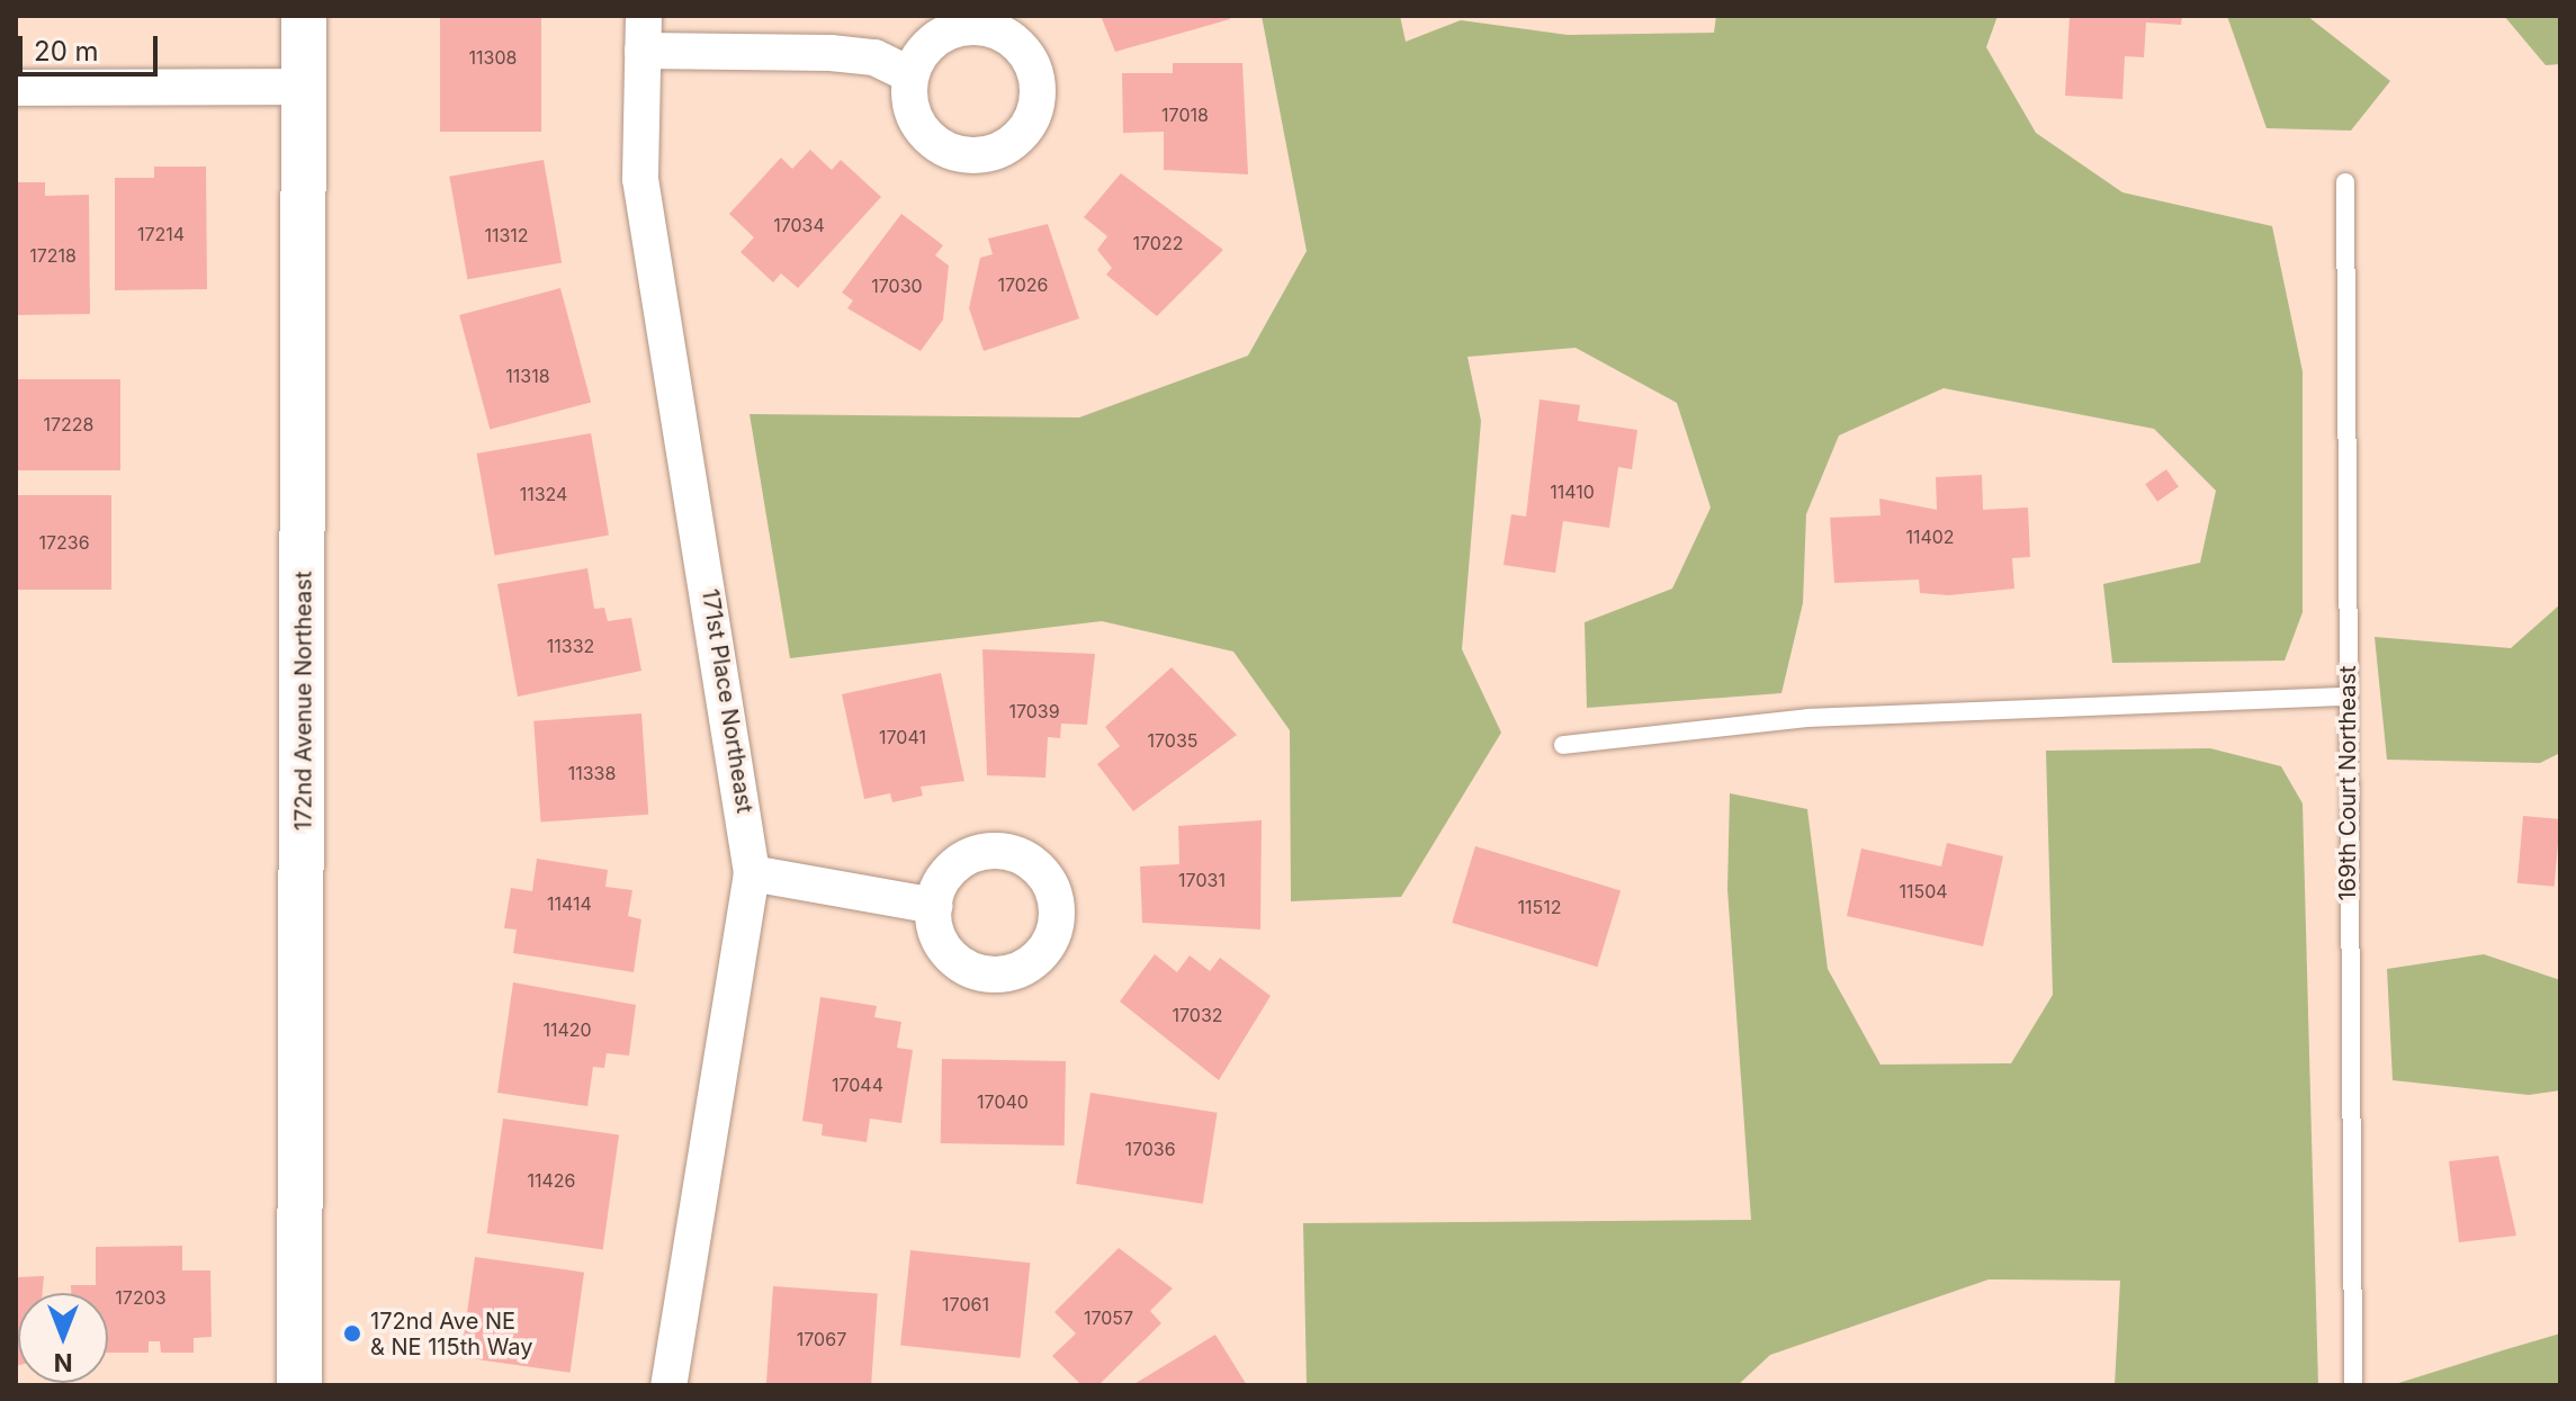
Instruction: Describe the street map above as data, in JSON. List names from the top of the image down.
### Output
{
  "streets": {
    "street": ["172nd Avenue Northeast", "171st Place Northeast"],
    "lane": ["169th Court Northeast"]
  },
  "places": ["172nd Ave NE & NE 115th Way"],
  "house_numbers": [
    "11308",
    "17018",
    "17034",
    "17214",
    "11312",
    "17022",
    "17218",
    "17026",
    "17030",
    "11318",
    "17228",
    "11410",
    "11324",
    "11402",
    "17236",
    "11332",
    "17039",
    "17041",
    "17035",
    "11338",
    "17031",
    "11504",
    "11414",
    "11512",
    "17032",
    "11420",
    "17044",
    "17040",
    "17036",
    "11426",
    "17203",
    "17061",
    "17057",
    "17067"
  ],
  "scale_bar": "20 m",
  "north": "bottom"
}
